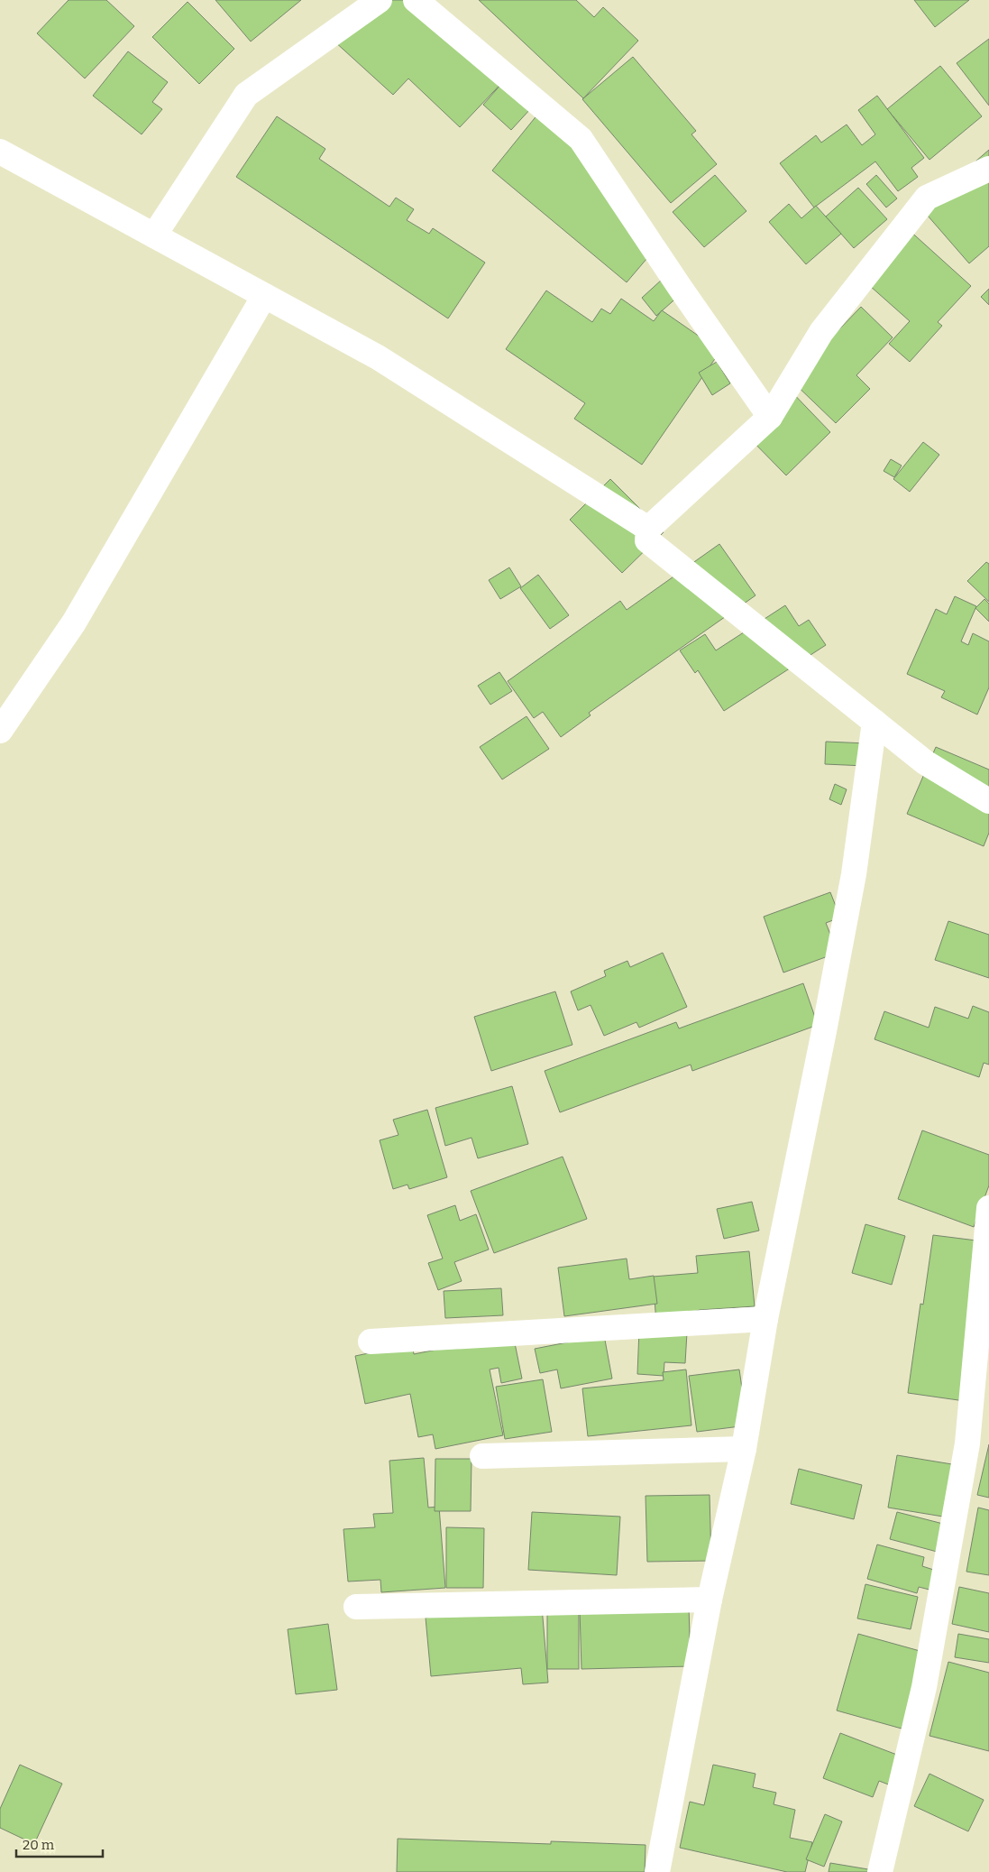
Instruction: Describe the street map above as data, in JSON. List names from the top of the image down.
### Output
{
  "scale_bar": "20 m"
}
